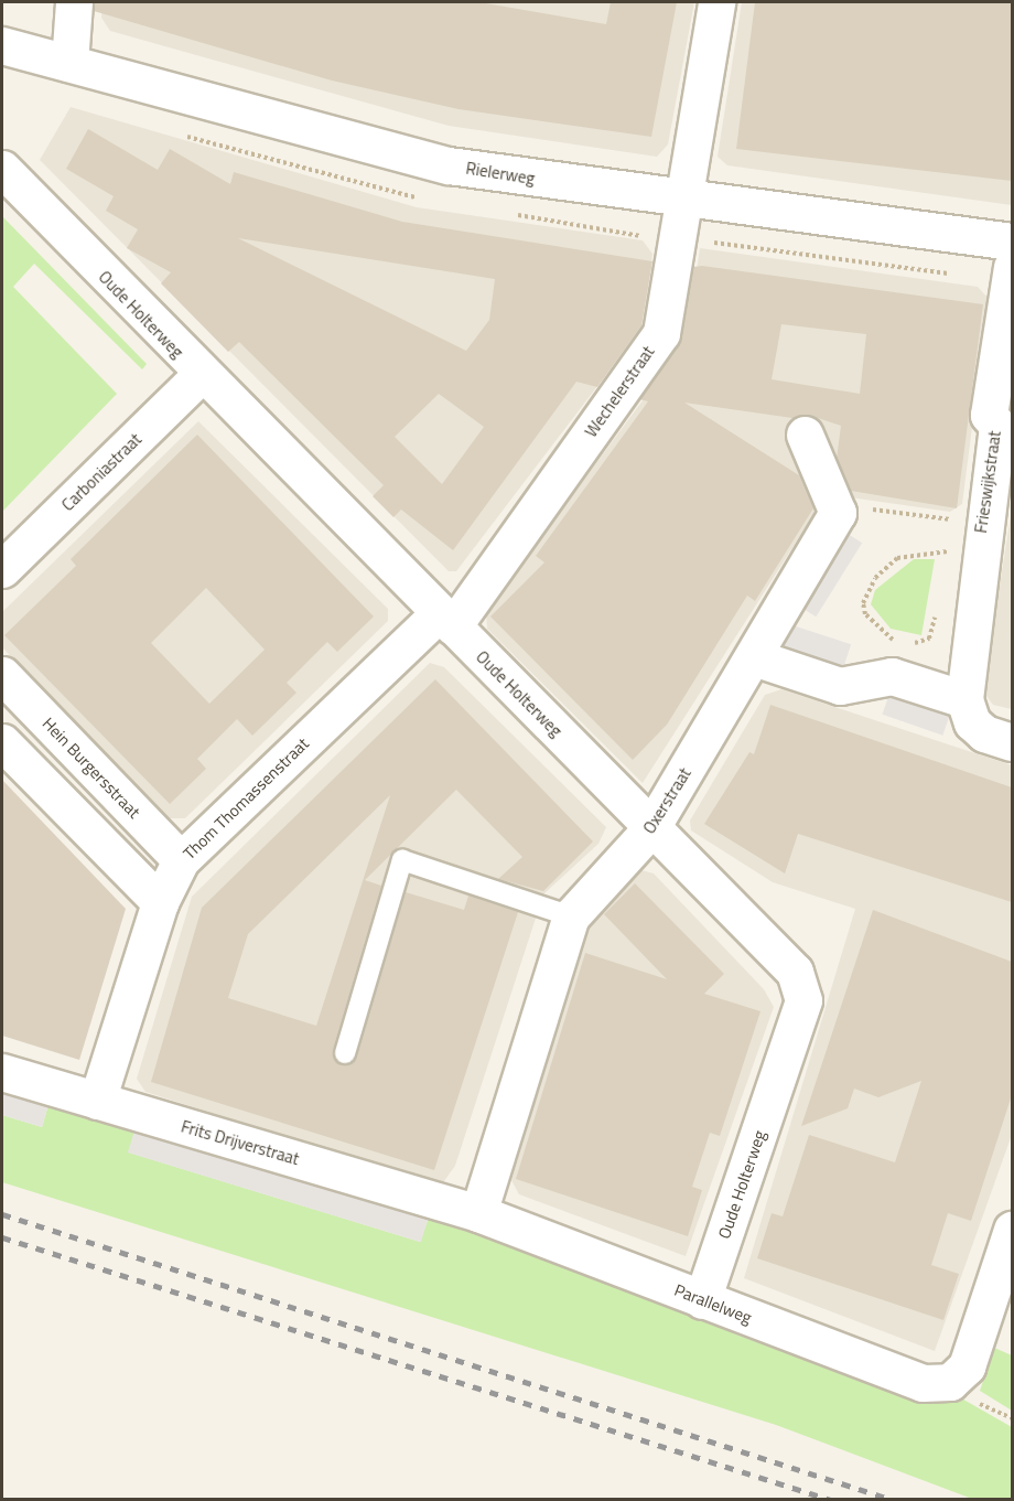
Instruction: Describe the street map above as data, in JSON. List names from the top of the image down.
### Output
{
  "streets": {
    "street": [
      "Rielerweg",
      "Oude Holterweg",
      "Wechelerstraat",
      "Carboniastraat",
      "Frieswijkstraat",
      "Hein Burgersstraat",
      "Thom Thomassenstraat",
      "Oxerstraat",
      "Frits Drijverstraat",
      "Parallelweg"
    ]
  },
  "crossings": [
    ["Rielerweg", "Wechelerstraat"],
    ["Oude Holterweg", "Wechelerstraat"],
    ["Oude Holterweg", "Carboniastraat"],
    ["Oude Holterweg", "Thom Thomassenstraat"],
    ["Oude Holterweg", "Oxerstraat"],
    ["Oude Holterweg", "Parallelweg"],
    ["Wechelerstraat", "Thom Thomassenstraat"],
    ["Hein Burgersstraat", "Thom Thomassenstraat"],
    ["Thom Thomassenstraat", "Frits Drijverstraat"],
    ["Oxerstraat", "Frits Drijverstraat"],
    ["Oxerstraat", "Parallelweg"],
    ["Frits Drijverstraat", "Parallelweg"]
  ]
}
